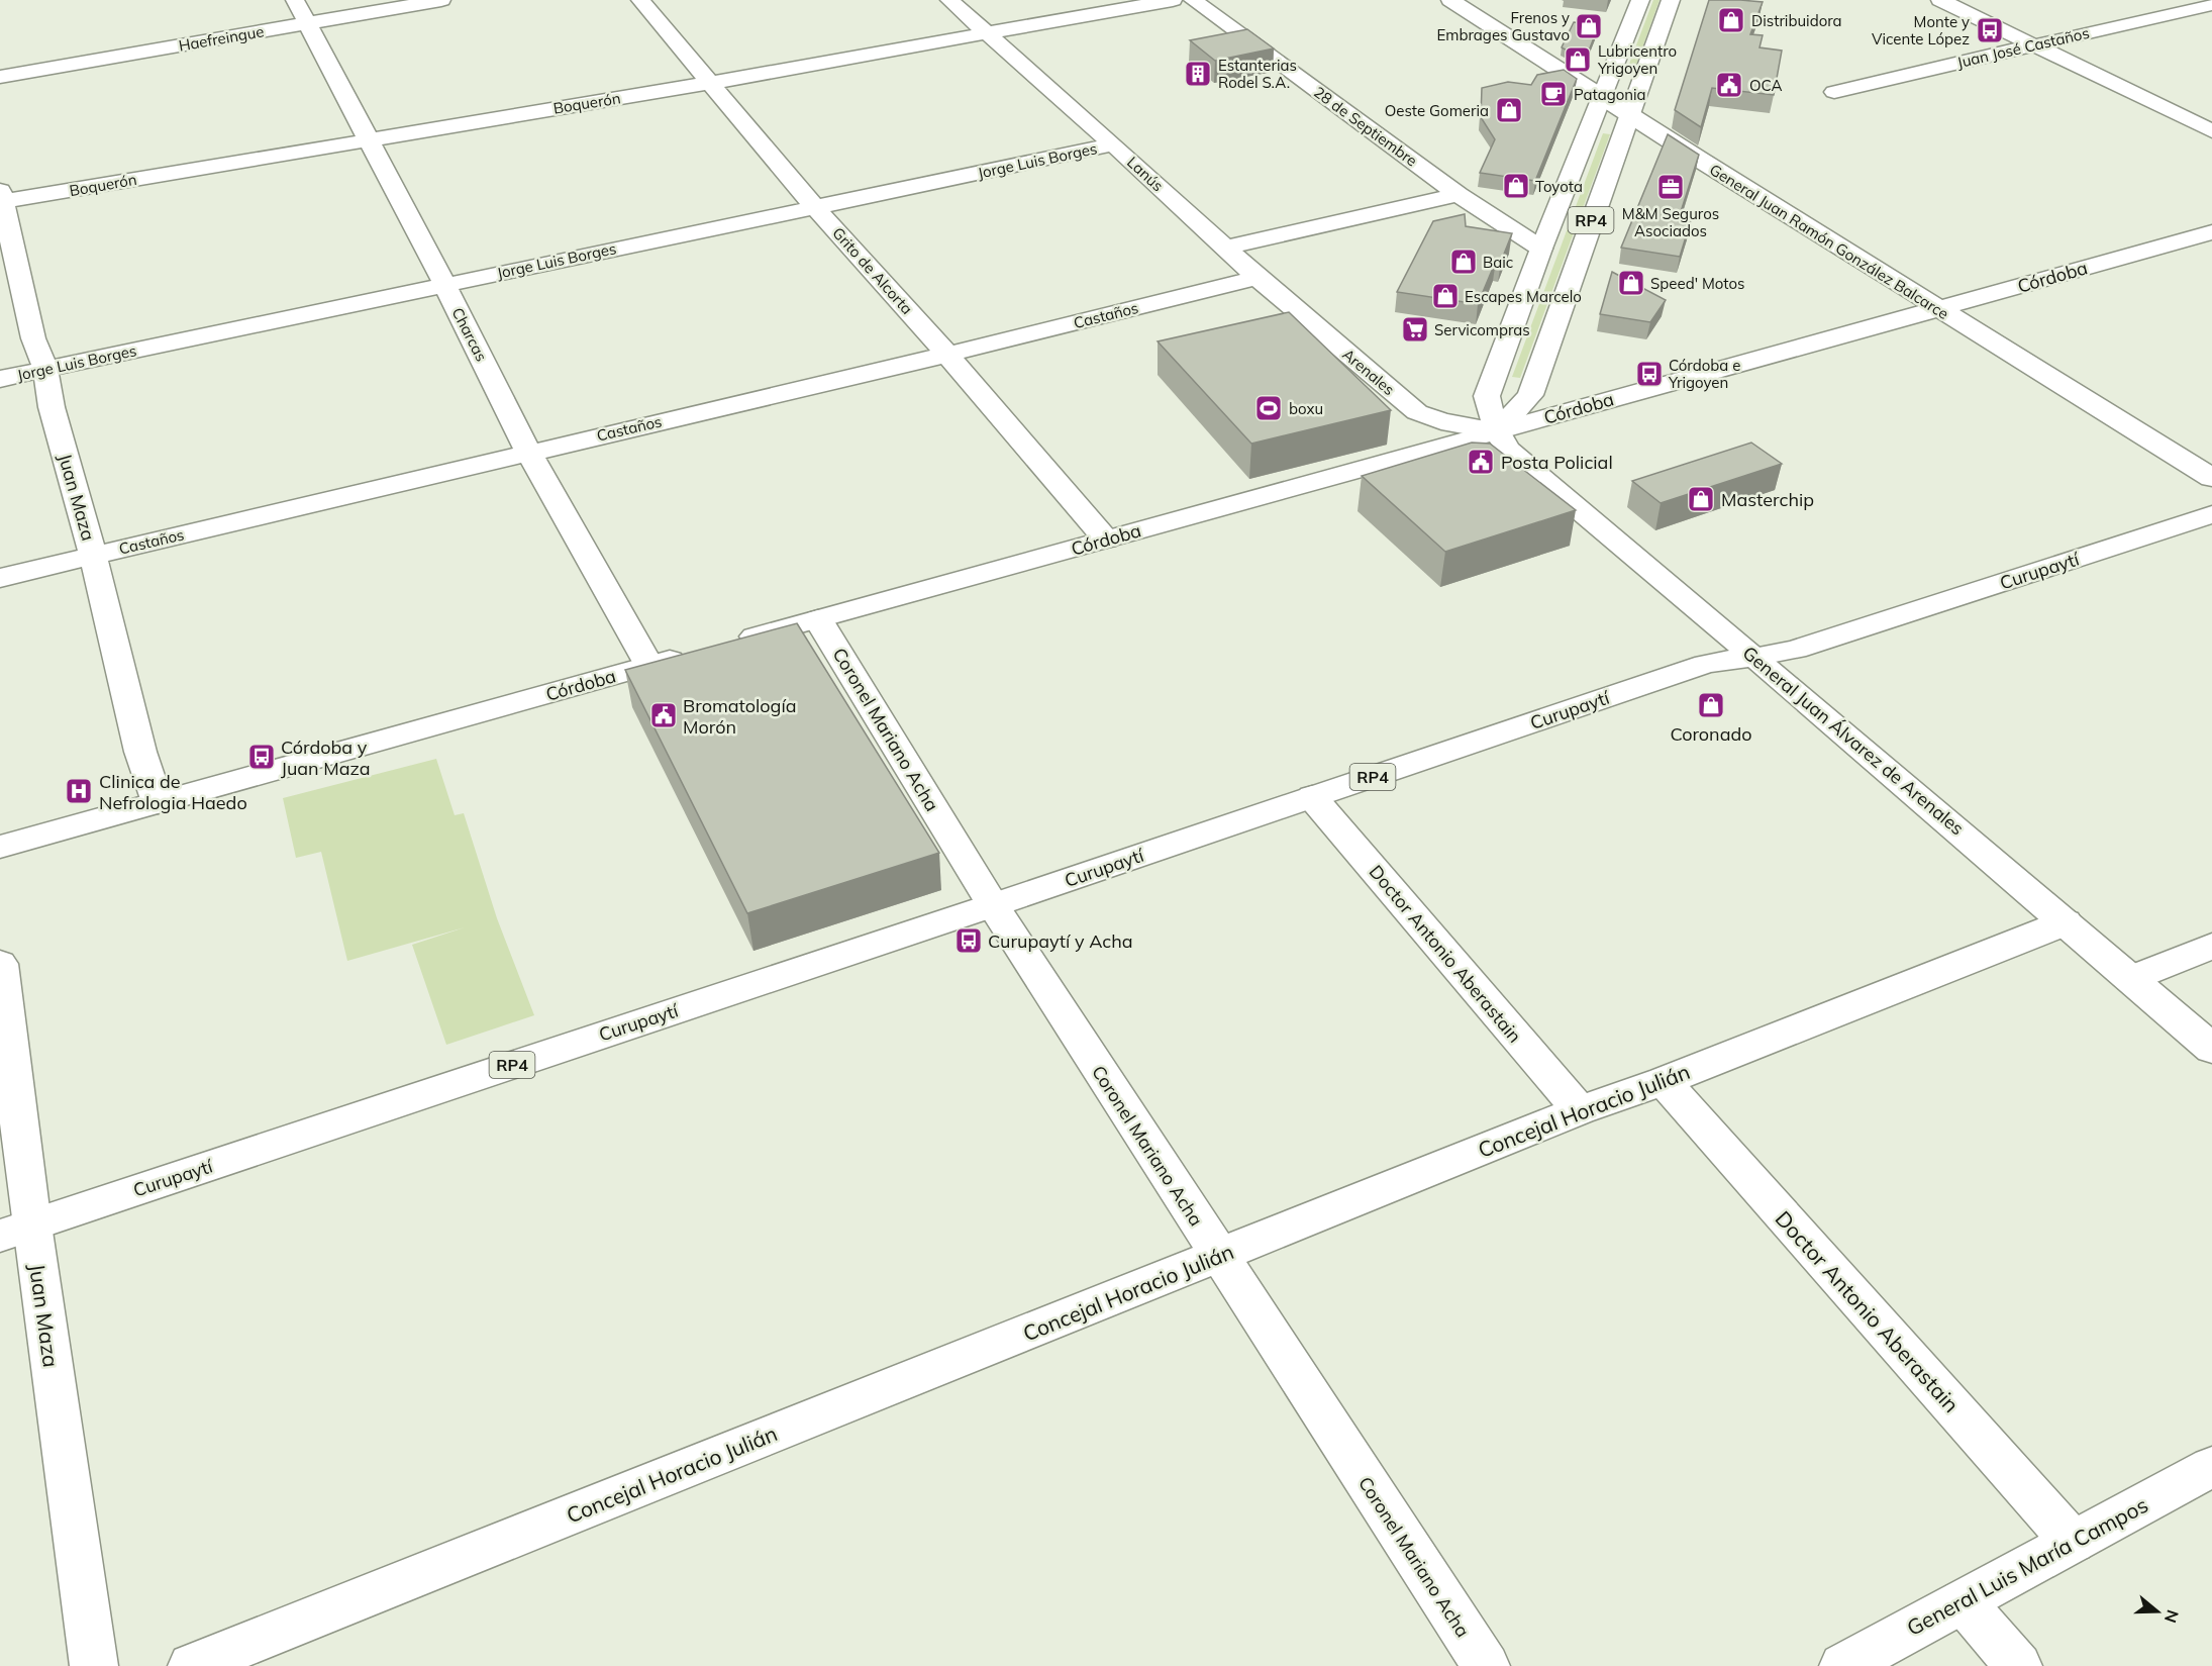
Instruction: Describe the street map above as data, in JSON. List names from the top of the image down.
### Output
{
  "streets": {
    "street": [
      "Haefreingue",
      "Juan José Castaños",
      "Boquerón",
      "28 de Septiembre",
      "Jorge Luis Borges",
      "Lanús",
      "RP4",
      "General Juan Ramón González Balcarce",
      "Grito de Alcorta",
      "Córdoba",
      "Castaños",
      "Charcas",
      "Arenales",
      "Juan Maza",
      "Curupaytí",
      "Coronel Mariano Acha",
      "General Juan Álvarez de Arenales",
      "Doctor Antonio Aberastain",
      "Concejal Horacio Julián",
      "General Luis María Campos"
    ]
  },
  "crossings": [
    ["Haefreingue", "Charcas"],
    ["Boquerón", "Lanús"],
    ["Boquerón", "Grito de Alcorta"],
    ["Boquerón", "Charcas"],
    ["Boquerón", "Juan Maza"],
    ["28 de Septiembre", "RP4"],
    ["Jorge Luis Borges", "Lanús"],
    ["Jorge Luis Borges", "Grito de Alcorta"],
    ["Jorge Luis Borges", "Charcas"],
    ["Jorge Luis Borges", "Juan Maza"],
    ["Lanús", "Castaños"],
    ["Lanús", "Arenales"],
    ["RP4", "General Juan Ramón González Balcarce"],
    ["RP4", "Córdoba"],
    ["RP4", "Arenales"],
    ["RP4", "General Juan Álvarez de Arenales"],
    ["General Juan Ramón González Balcarce", "Córdoba"],
    ["Grito de Alcorta", "Córdoba"],
    ["Grito de Alcorta", "Castaños"],
    ["Córdoba", "Charcas"],
    ["Córdoba", "Arenales"],
    ["Córdoba", "Juan Maza"],
    ["Córdoba", "Coronel Mariano Acha"],
    ["Córdoba", "General Juan Álvarez de Arenales"],
    ["Castaños", "Charcas"],
    ["Castaños", "Arenales"],
    ["Castaños", "Juan Maza"],
    ["Arenales", "General Juan Álvarez de Arenales"],
    ["Juan Maza", "Curupaytí"],
    ["Curupaytí", "Coronel Mariano Acha"],
    ["Curupaytí", "General Juan Álvarez de Arenales"],
    ["Curupaytí", "Doctor Antonio Aberastain"],
    ["Coronel Mariano Acha", "Concejal Horacio Julián"],
    ["General Juan Álvarez de Arenales", "Concejal Horacio Julián"],
    ["Doctor Antonio Aberastain", "Concejal Horacio Julián"],
    ["Doctor Antonio Aberastain", "General Luis María Campos"]
  ],
  "places": {
    "shop": [
      "Distribuidora",
      "Frenos y Embrages Gustavo",
      "Lubricentro Yrigoyen",
      "Oeste Gomeria",
      "Toyota",
      "Baic",
      "Speed' Motos",
      "Escapes Marcelo",
      "Masterchip",
      "Coronado"
    ],
    "bus stop": [
      "Monte y Vicente López",
      "Córdoba e Yrigoyen",
      "Córdoba y Juan Maza",
      "Curupaytí y Acha"
    ],
    "building": ["Estanterias Rodel S.A."],
    "public building": ["OCA", "Posta Policial", "Bromatología Morón"],
    "cafe": ["Patagonia"],
    "office": ["M&M Seguros Asociados"],
    "supermarket": ["Servicompras"],
    "sports": ["boxu"],
    "hospital": ["Clinica de Nefrologia Haedo"]
  },
  "north": "right"
}
